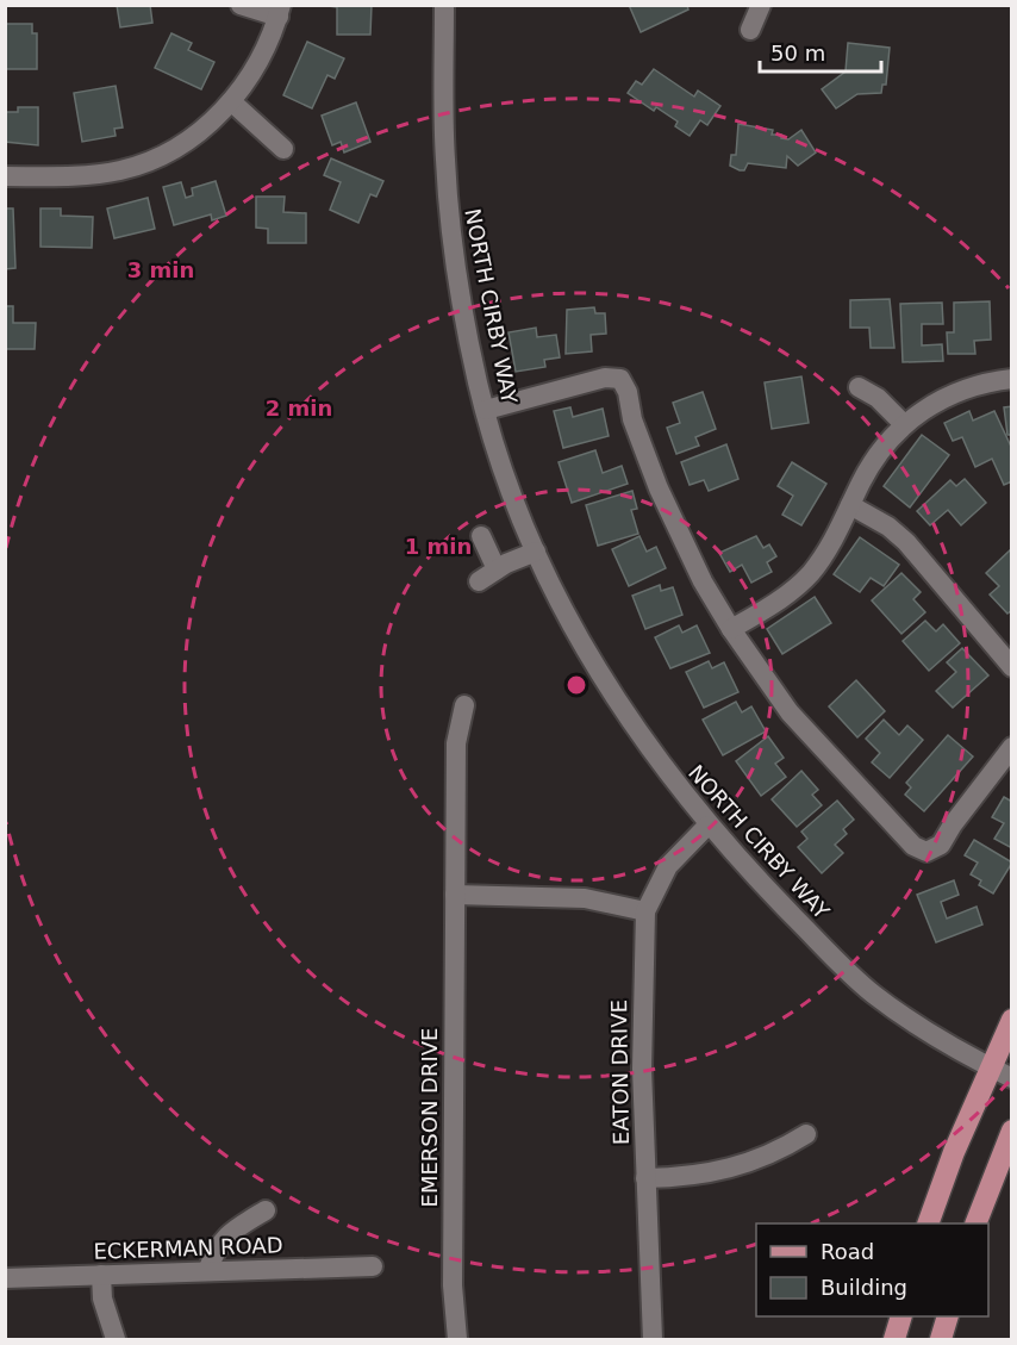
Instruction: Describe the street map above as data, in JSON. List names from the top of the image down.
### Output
{
  "streets": {
    "street": [
      "NORTH CIRBY WAY",
      "EATON DRIVE",
      "EMERSON DRIVE",
      "ECKERMAN ROAD"
    ]
  },
  "crossings": [
    ["NORTH CIRBY WAY", "EATON DRIVE"]
  ],
  "legend": ["Road", "Building"],
  "scale_bar": "50 m",
  "rings": ["3 min", "2 min", "1 min"]
}
